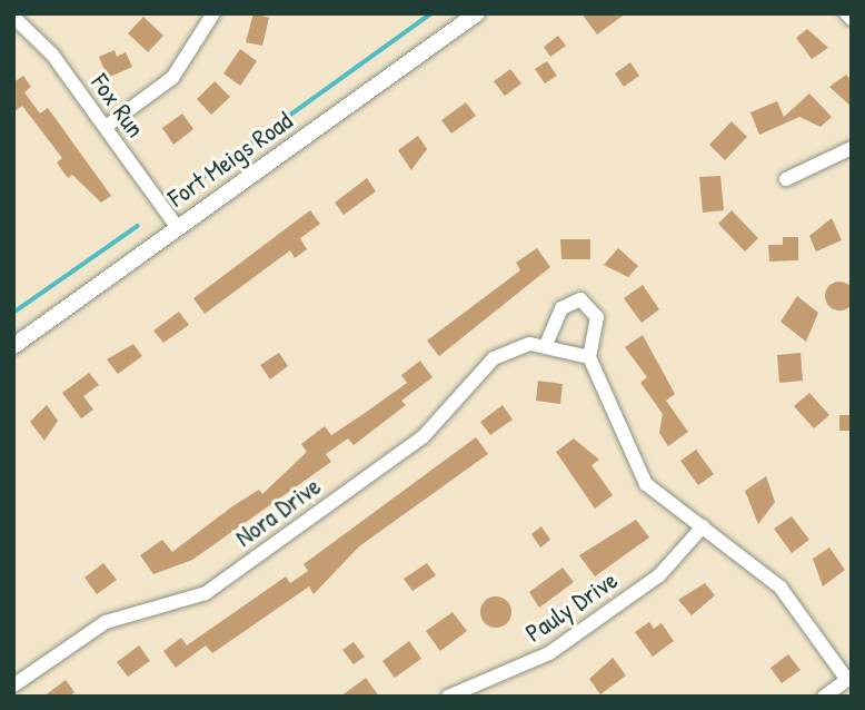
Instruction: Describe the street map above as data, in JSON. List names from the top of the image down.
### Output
{
  "streets": {
    "street": [
      "Fox Run",
      "Fort Meigs Road",
      "Nora Drive",
      "Pauly Drive"
    ]
  },
  "crossings": [
    ["Fox Run", "Fort Meigs Road"]
  ]
}
